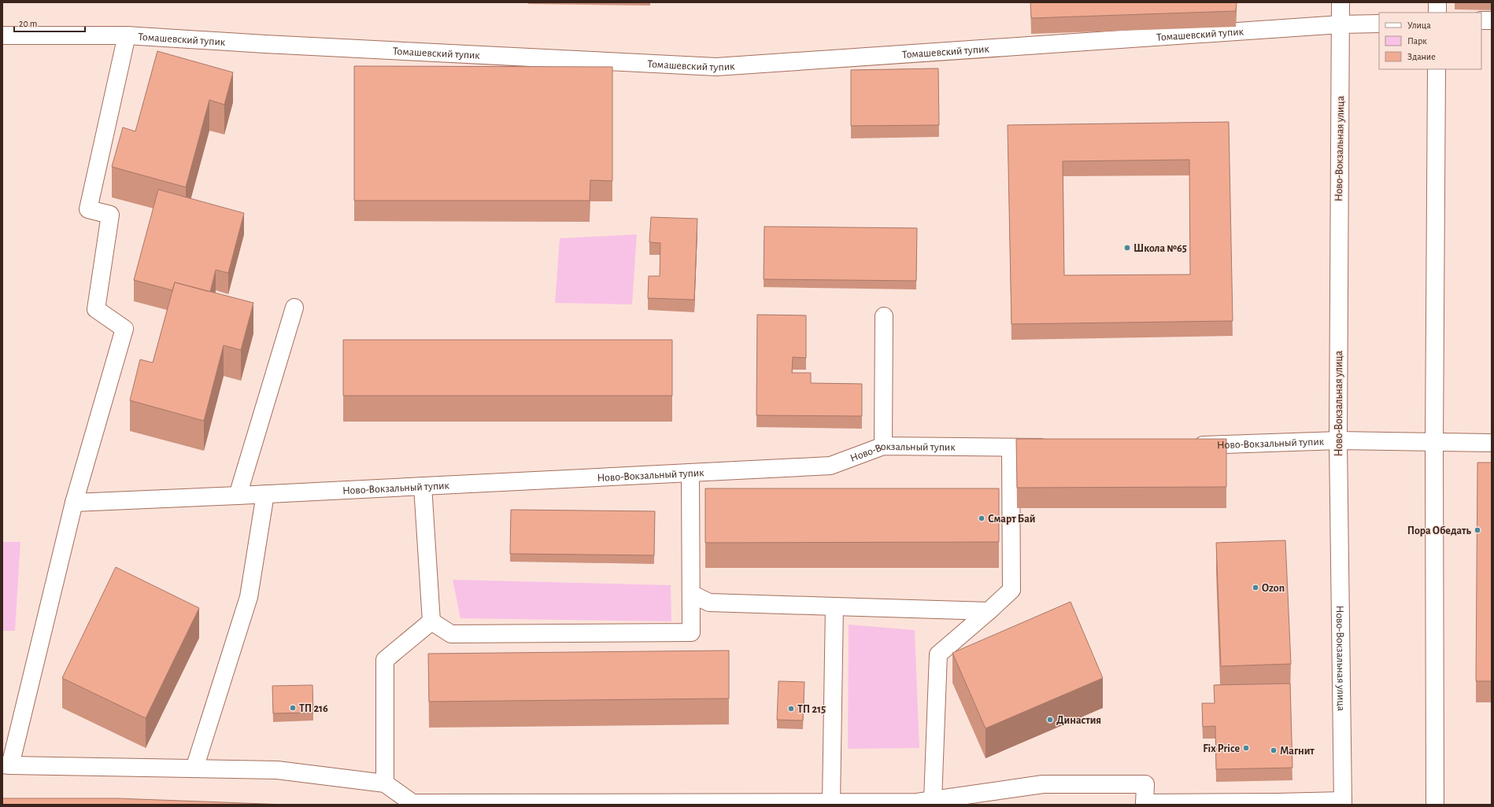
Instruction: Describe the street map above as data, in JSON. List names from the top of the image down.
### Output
{
  "streets": {
    "street": ["Томашевский тупик", "Ново-Вокзальная улица", "Ново-Вокзальный тупик"]
  },
  "crossings": [
    ["Томашевский тупик", "Ново-Вокзальная улица"],
    ["Ново-Вокзальная улица", "Ново-Вокзальный тупик"]
  ],
  "places": [
    "Школа №65",
    "Смарт Бай",
    "Пора Обедать",
    "Ozon",
    "ТП 216",
    "ТП 215",
    "Династия",
    "Fix Price",
    "Магнит"
  ],
  "legend": ["Улица", "Парк", "Здание"],
  "scale_bar": "20 m"
}
